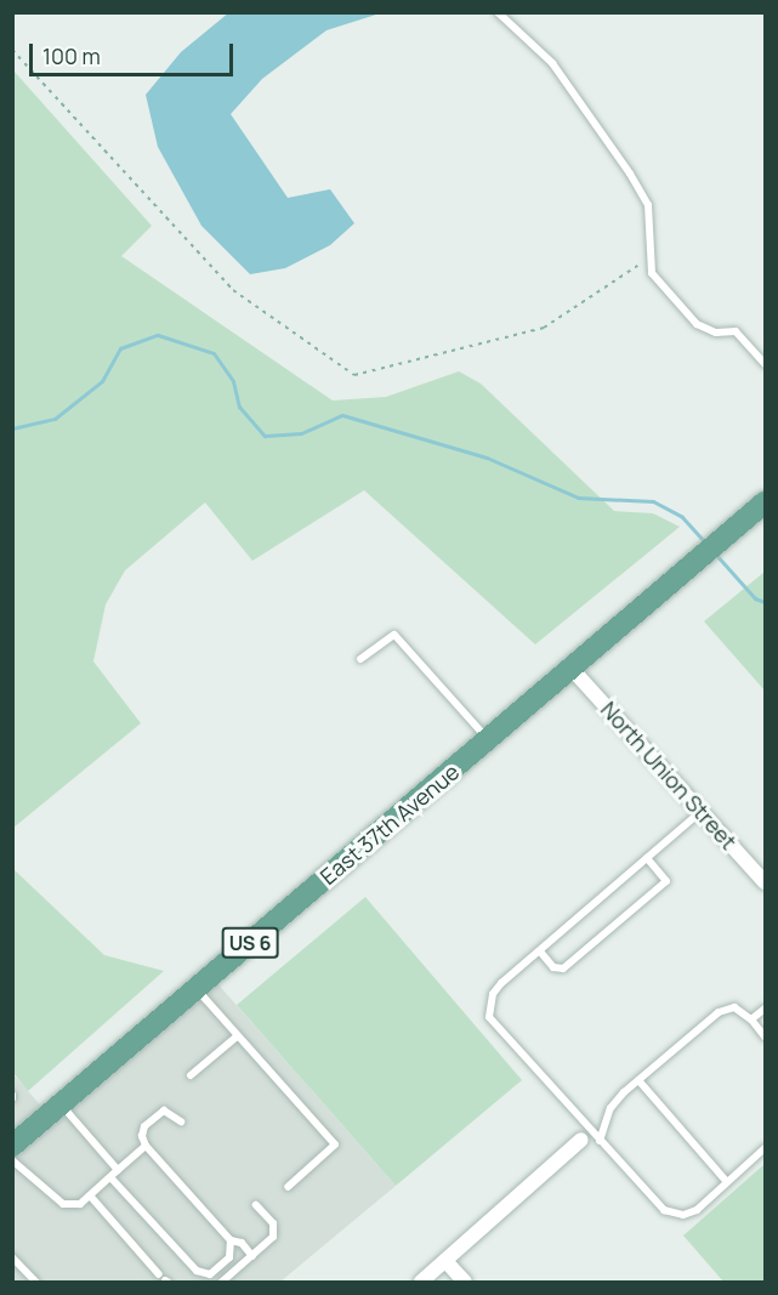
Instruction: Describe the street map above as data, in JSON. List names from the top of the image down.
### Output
{
  "streets": {
    "main road": ["East 37th Avenue", "US 6"],
    "street": ["North Union Street"]
  },
  "crossings": [
    ["North Union Street", "East 37th Avenue"]
  ],
  "scale_bar": "100 m"
}
